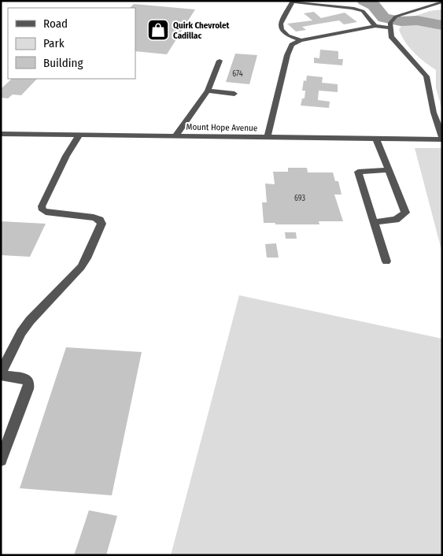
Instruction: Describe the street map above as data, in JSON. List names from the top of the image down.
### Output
{
  "streets": {
    "street": ["Mount Hope Avenue"]
  },
  "places": {
    "shop": ["Quirk Chevrolet Cadillac"]
  },
  "house_numbers": ["674", "693"],
  "legend": ["Road", "Park", "Building"]
}
